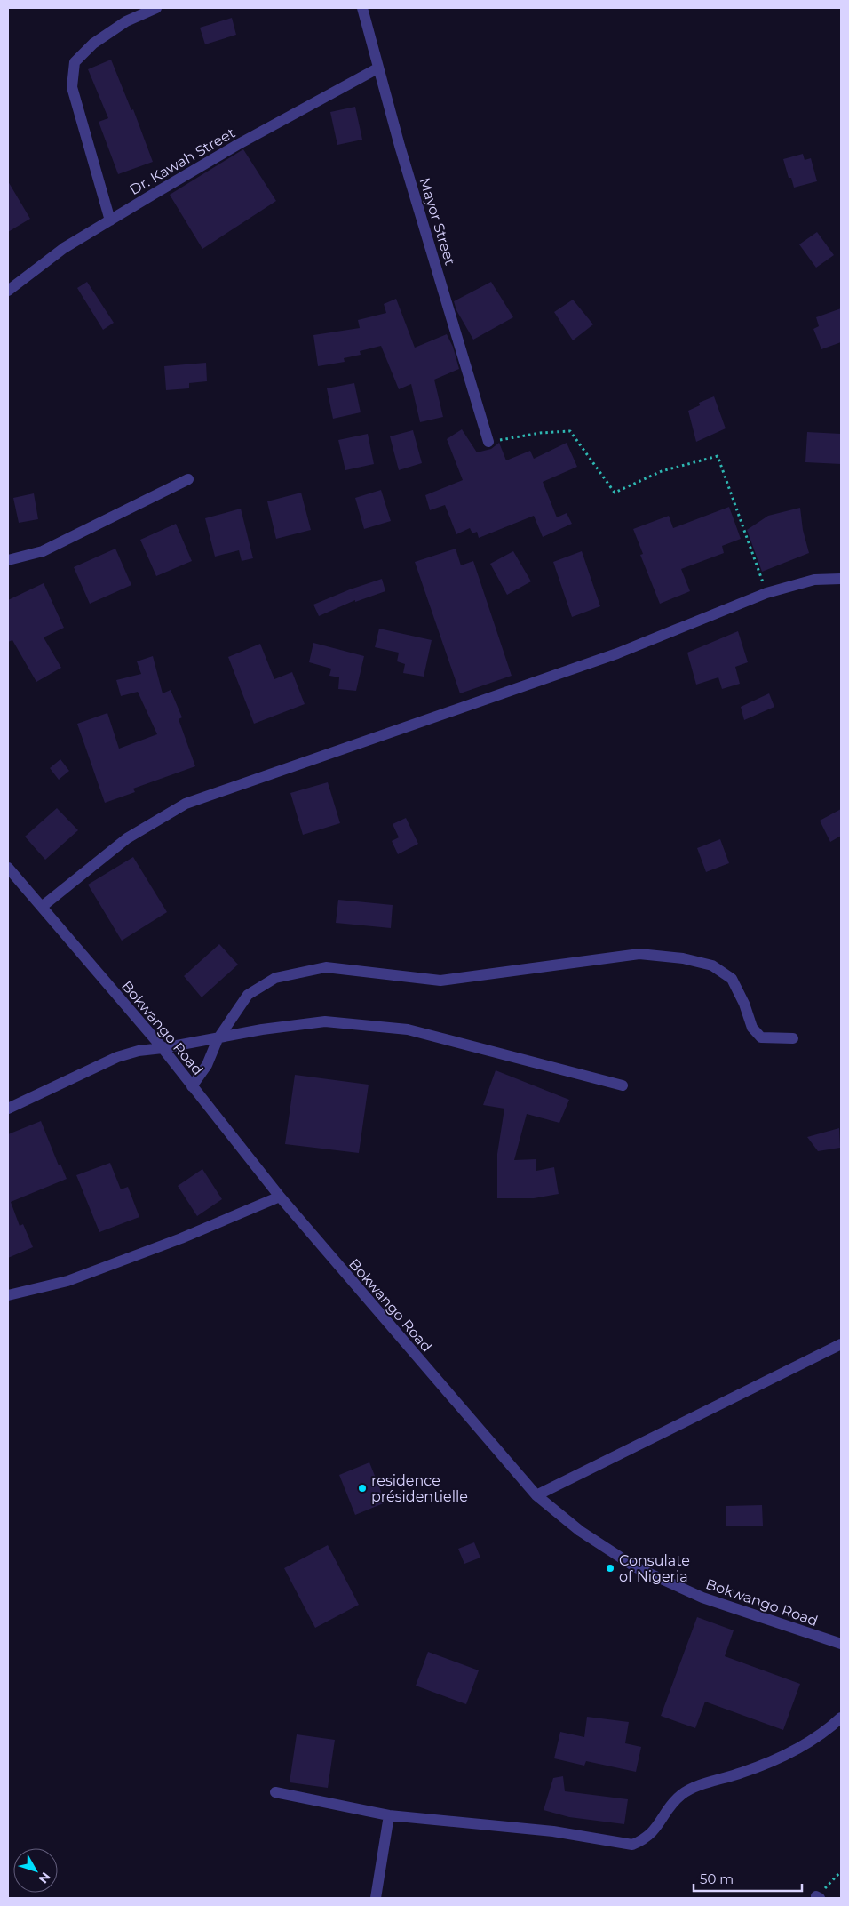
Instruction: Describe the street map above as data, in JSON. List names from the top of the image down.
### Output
{
  "streets": {
    "street": ["Dr. Kawah Street", "Mayor Street", "Bokwango Road"]
  },
  "crossings": [
    ["Dr. Kawah Street", "Mayor Street"]
  ],
  "places": ["residence présidentielle", "Consulate of Nigeria"],
  "scale_bar": "50 m",
  "north": "bottom right"
}
